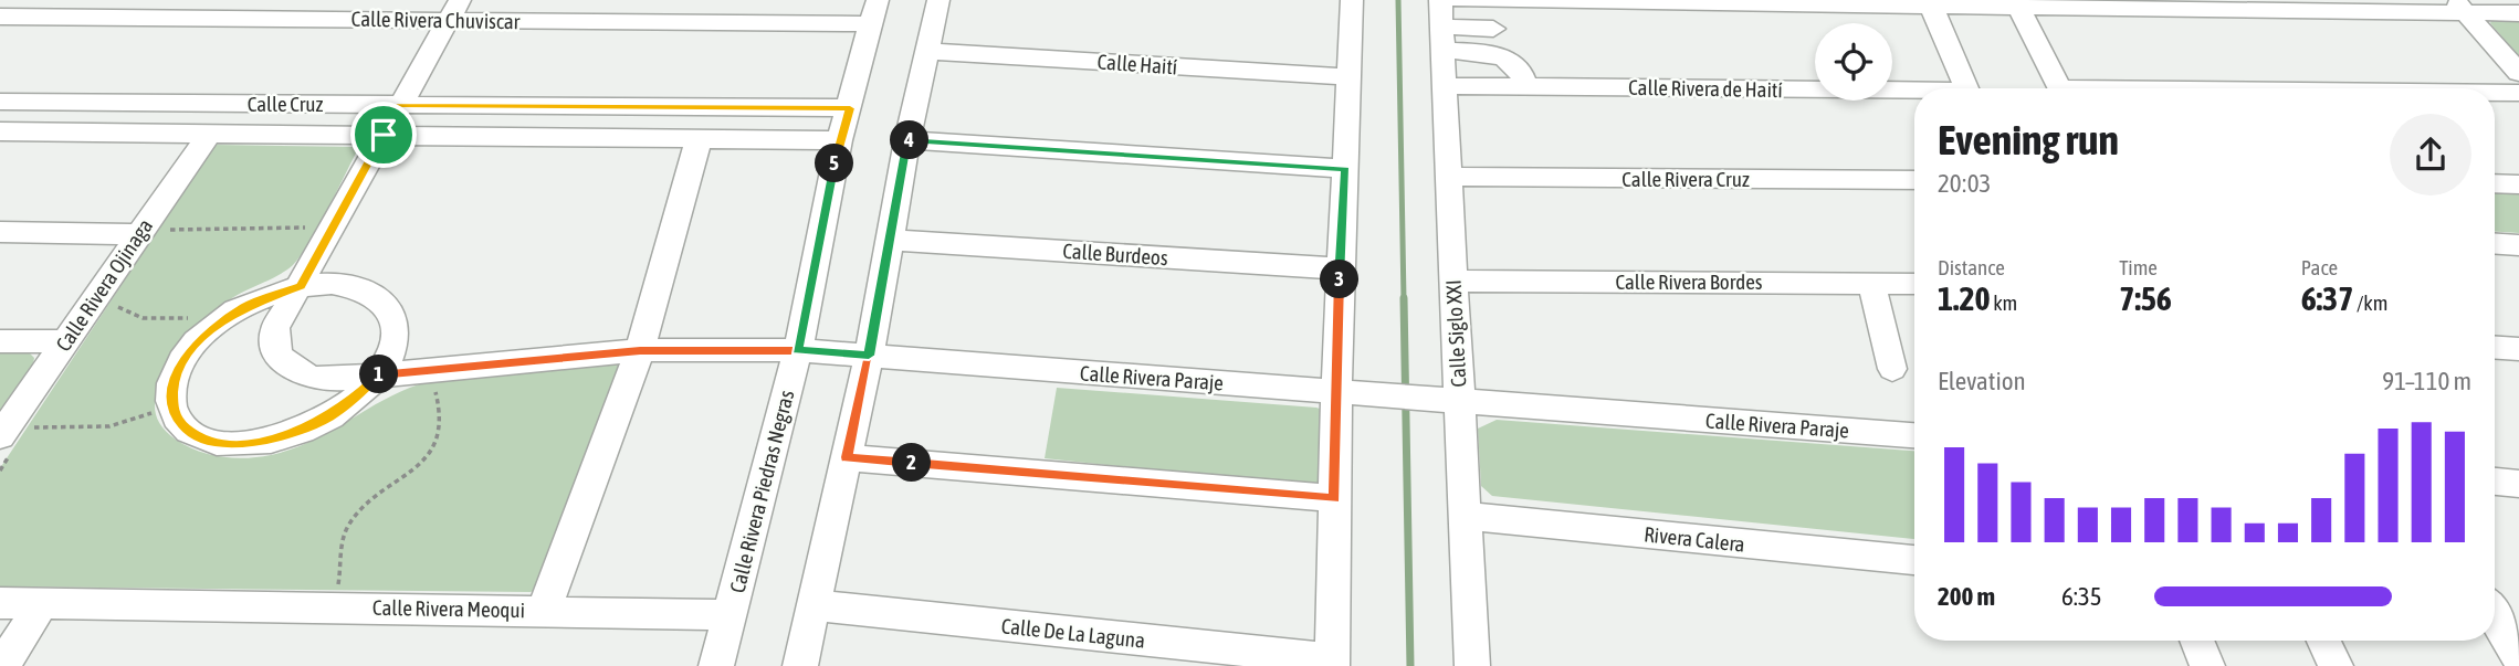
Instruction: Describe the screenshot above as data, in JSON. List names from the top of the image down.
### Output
{
  "streets": {
    "street": [
      "Calle Rivera Chuviscar",
      "Calle Haití",
      "Calle Rivera de Haití",
      "Calle Cruz",
      "Calle Rivera Cruz",
      "Calle Burdeos",
      "Calle Rivera Bordes",
      "Calle Rivera Ojinaga",
      "Calle Siglo XXI",
      "Calle Rivera Paraje",
      "Calle Rivera Piedras Negras",
      "Rivera Calera",
      "Calle Rivera Meoqui",
      "Calle De La Laguna"
    ]
  },
  "crossings": [
    ["Calle Rivera Chuviscar", "Calle Rivera Piedras Negras"],
    ["Calle Rivera de Haití", "Calle Siglo XXI"],
    ["Calle Cruz", "Calle Rivera Ojinaga"],
    ["Calle Cruz", "Calle Rivera Piedras Negras"],
    ["Calle Cruz", "Calle Rivera Meoqui"],
    ["Calle Rivera Cruz", "Calle Siglo XXI"],
    ["Calle Rivera Bordes", "Calle Siglo XXI"],
    ["Calle Siglo XXI", "Calle Rivera Paraje"],
    ["Calle Siglo XXI", "Rivera Calera"],
    ["Calle Rivera Paraje", "Calle Rivera Piedras Negras"],
    ["Calle Rivera Paraje", "Calle Rivera Meoqui"]
  ],
  "page": {
    "heading": ["Evening run", "20:03"],
    "pins": [
      "4",
      "5",
      "3",
      "1",
      "2"
    ],
    "stats": [
      ["Distance", "1.20 km"],
      ["Time", "7:56"],
      ["Pace", "6:37 /km"]
    ],
    "chart": ["Elevation", "91–110 m"],
    "list": [
      {
        "name": "200 m",
        "note": "6:35"
      }
    ]
  }
}
